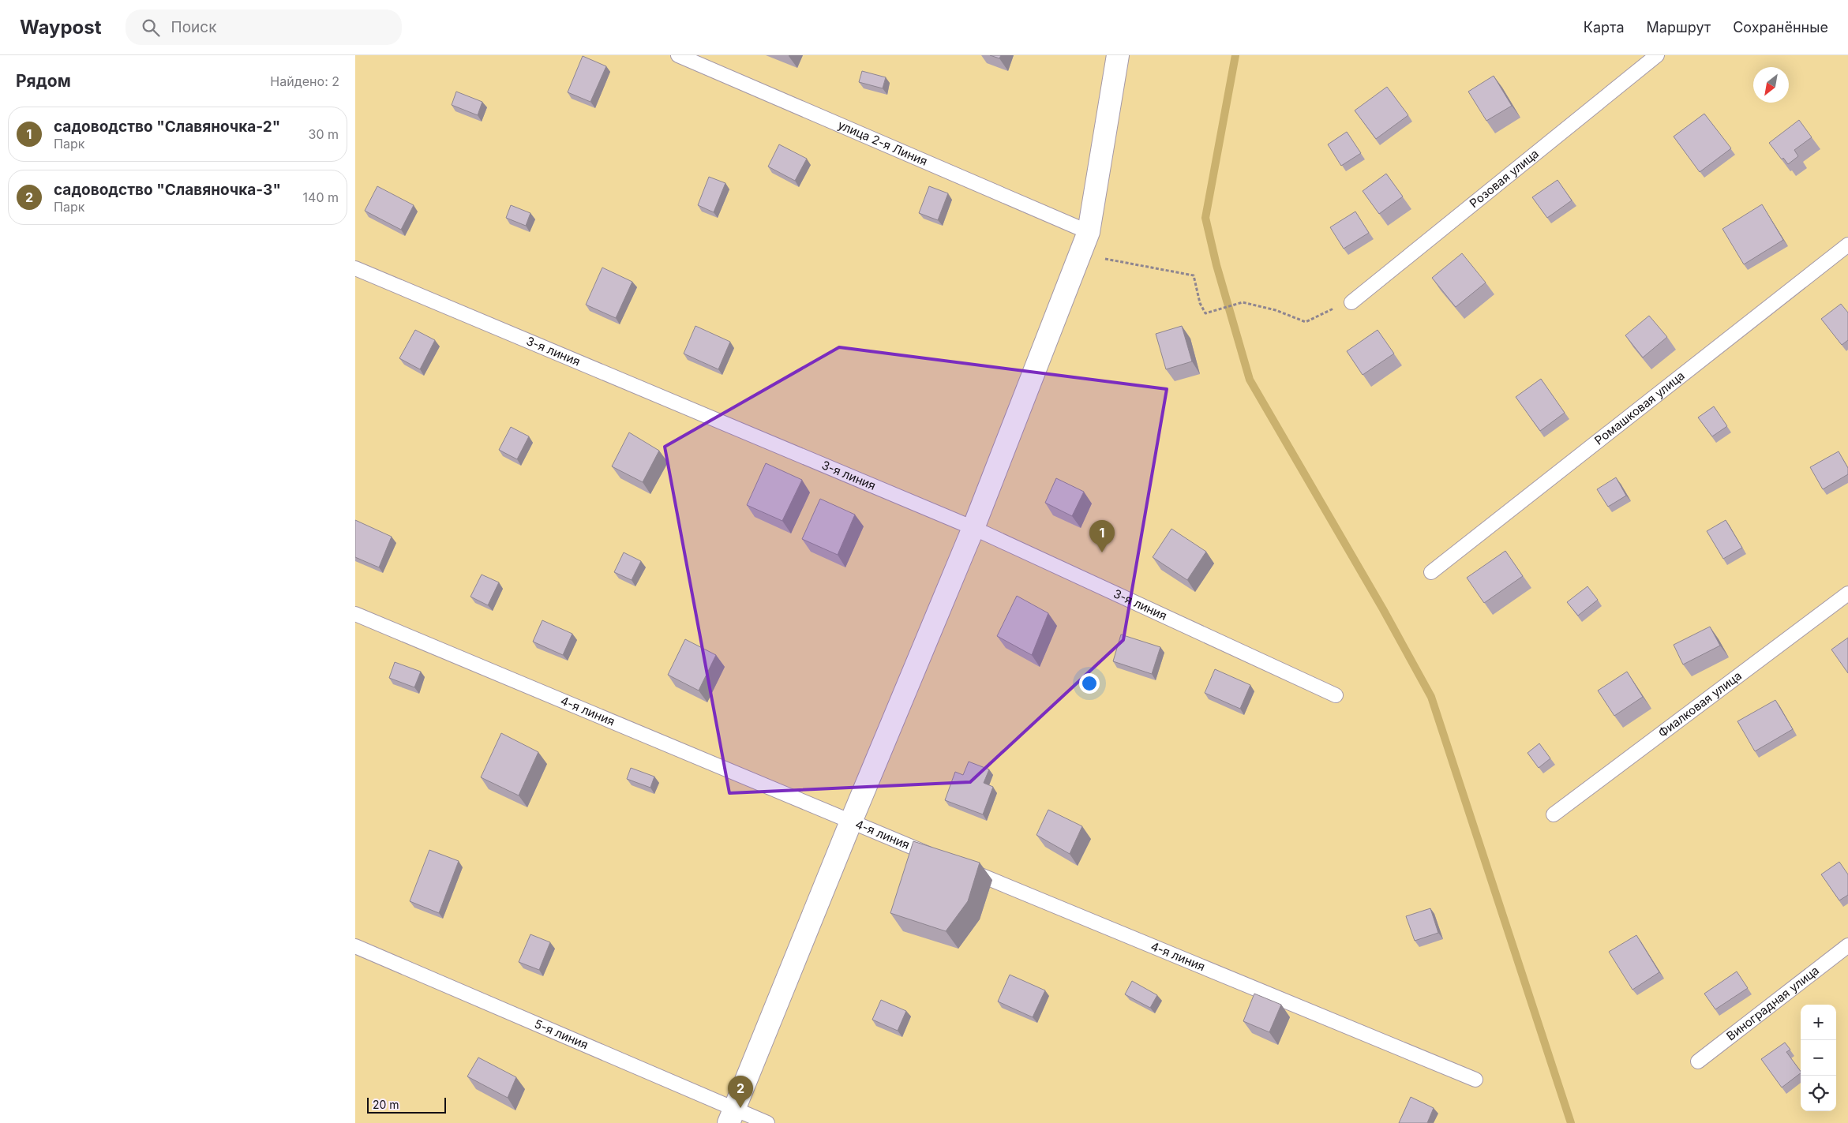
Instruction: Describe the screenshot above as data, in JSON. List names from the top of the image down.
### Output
{
  "streets": {
    "lane": [
      "улица 2-я Линия",
      "Розовая улица",
      "3-я линия",
      "Ромашковая улица",
      "Фиалковая улица",
      "4-я линия",
      "Виноградная улица",
      "5-я линия"
    ]
  },
  "scale_bar": "20 m",
  "north": "bottom left",
  "page": {
    "header": "Waypost",
    "search": "Поиск",
    "nav": ["Карта", "Маршрут", "Сохранённые"],
    "heading": ["Рядом", "Найдено: 2"],
    "list": [
      {
        "mark": "1",
        "name": "садоводство \"Славяночка-2\"",
        "note": "Парк",
        "value": "30 m"
      },
      {
        "mark": "2",
        "name": "садоводство \"Славяночка-3\"",
        "note": "Парк",
        "value": "140 m"
      }
    ],
    "pins": ["1", "2"],
    "map_buttons": ["+", "−"],
    "scale": "20 m"
  }
}
